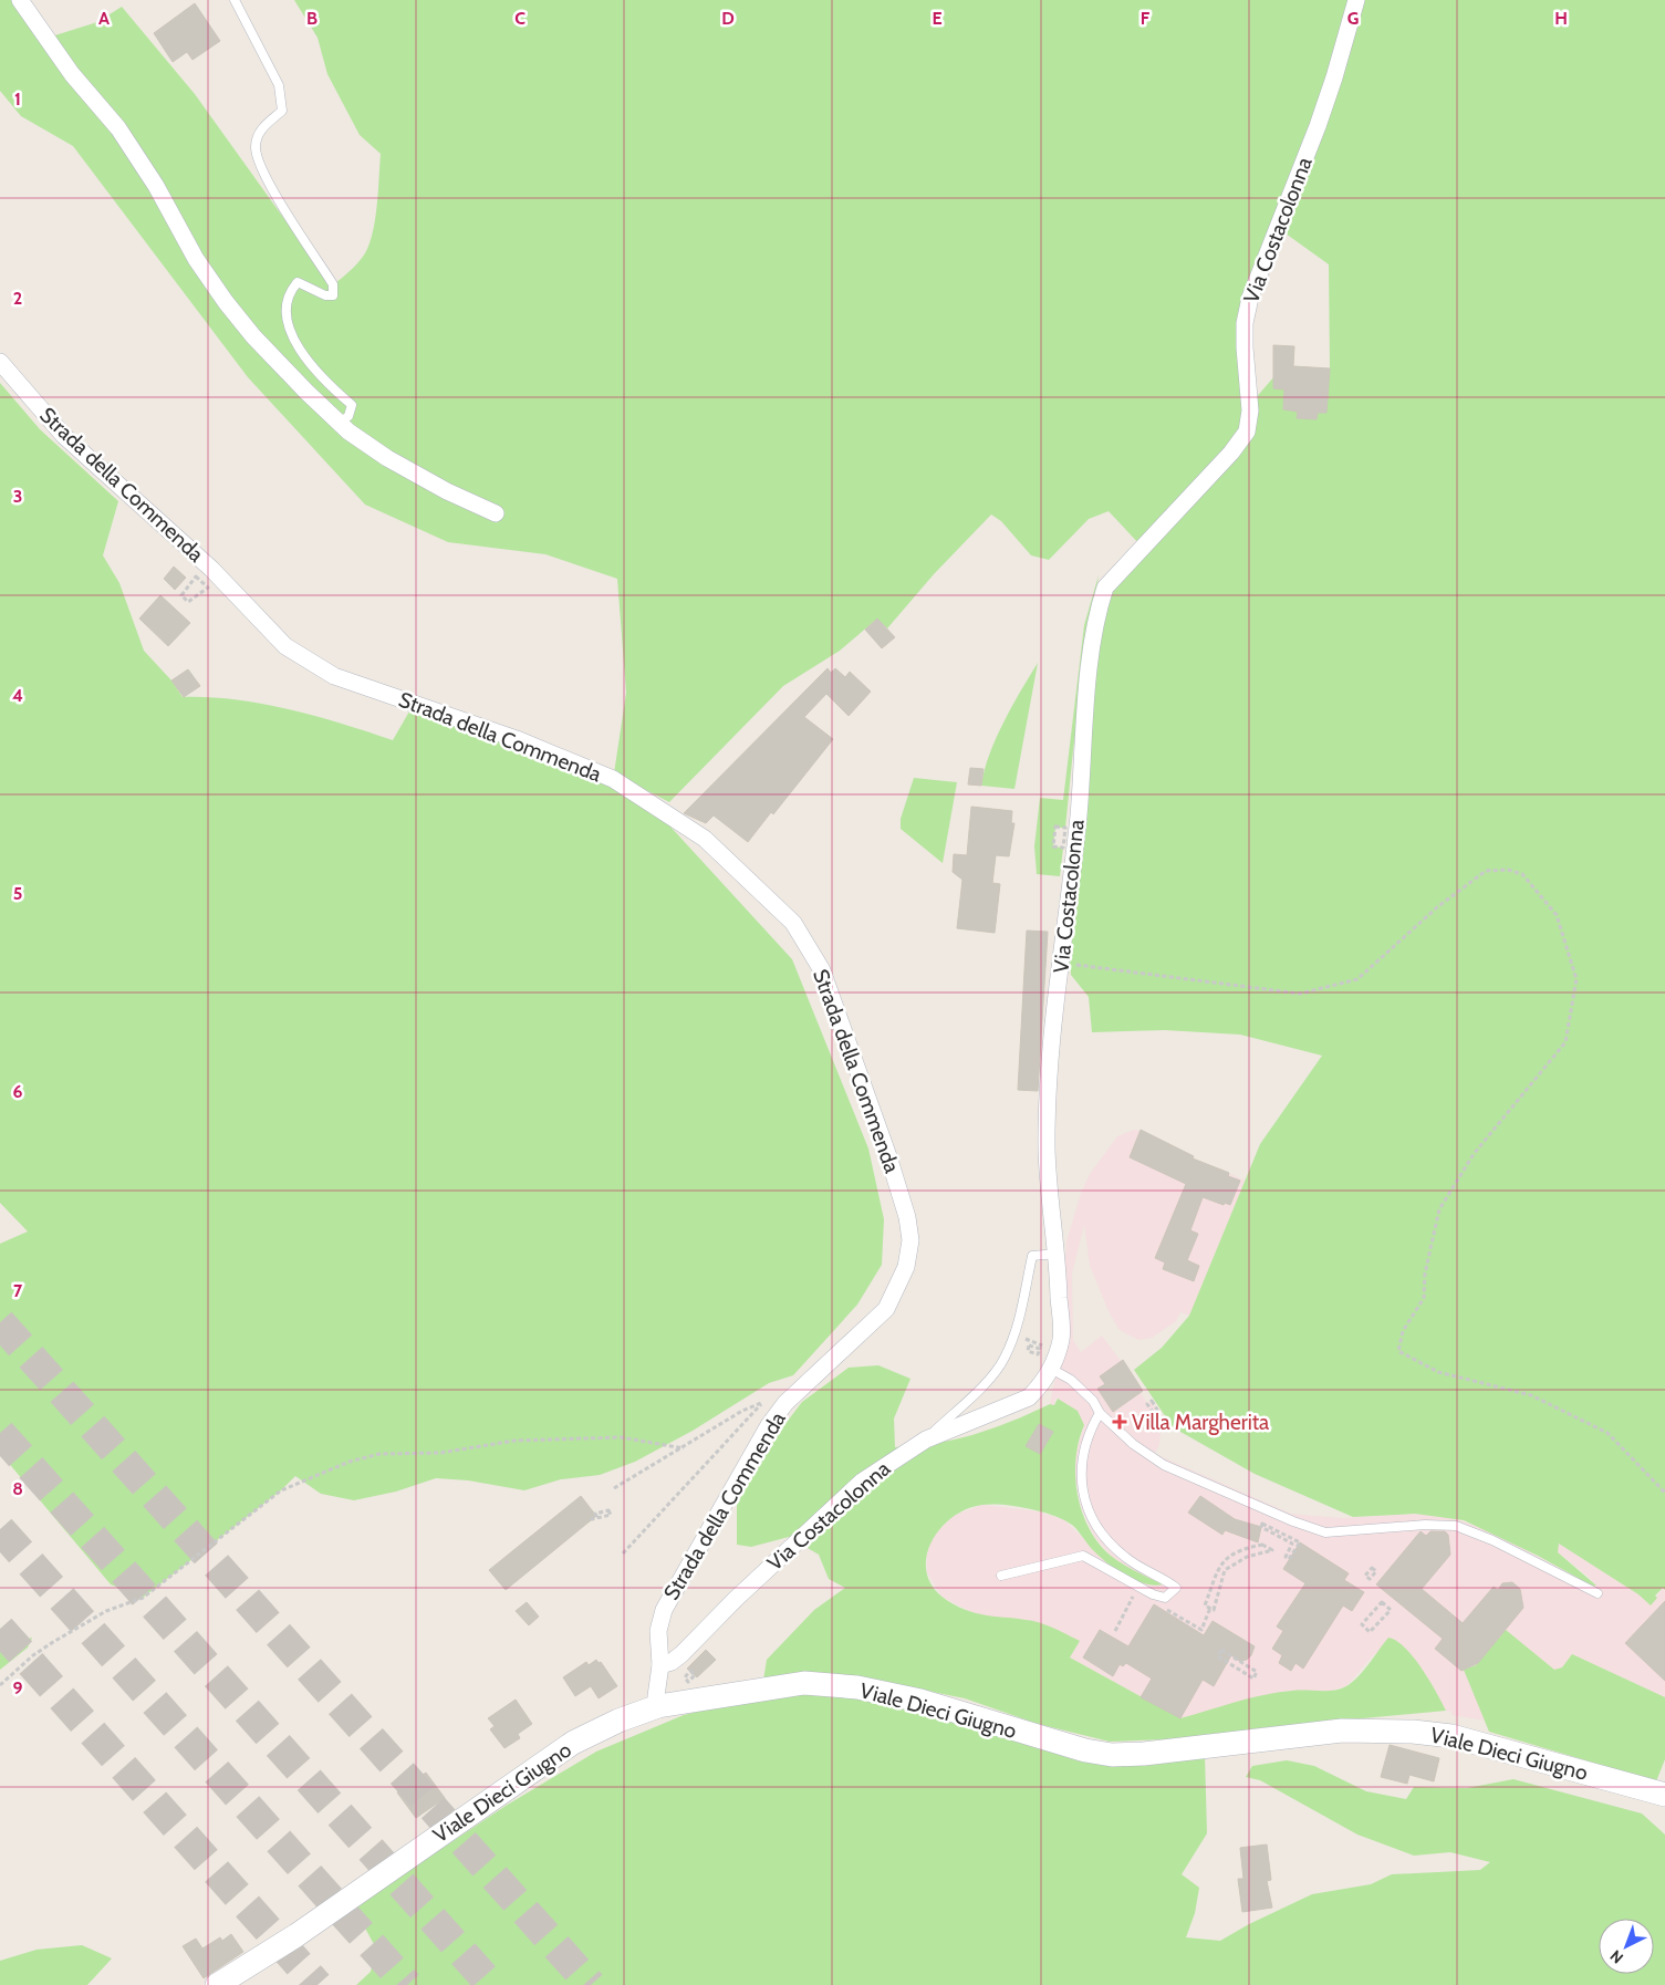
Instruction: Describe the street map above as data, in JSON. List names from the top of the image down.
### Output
{
  "streets": {
    "main road": ["Viale Dieci Giugno"],
    "street": ["Via Costacolonna", "Strada della Commenda"]
  },
  "crossings": [
    ["Via Costacolonna", "Strada della Commenda"],
    ["Strada della Commenda", "Viale Dieci Giugno"]
  ],
  "places": {
    "health": ["Villa Margherita"]
  },
  "north": "bottom left",
  "grid": {
    "columns": [
      "A",
      "B",
      "C",
      "D",
      "E",
      "F",
      "G",
      "H"
    ],
    "rows": [
      "1",
      "2",
      "3",
      "4",
      "5",
      "6",
      "7",
      "8",
      "9"
    ]
  }
}
